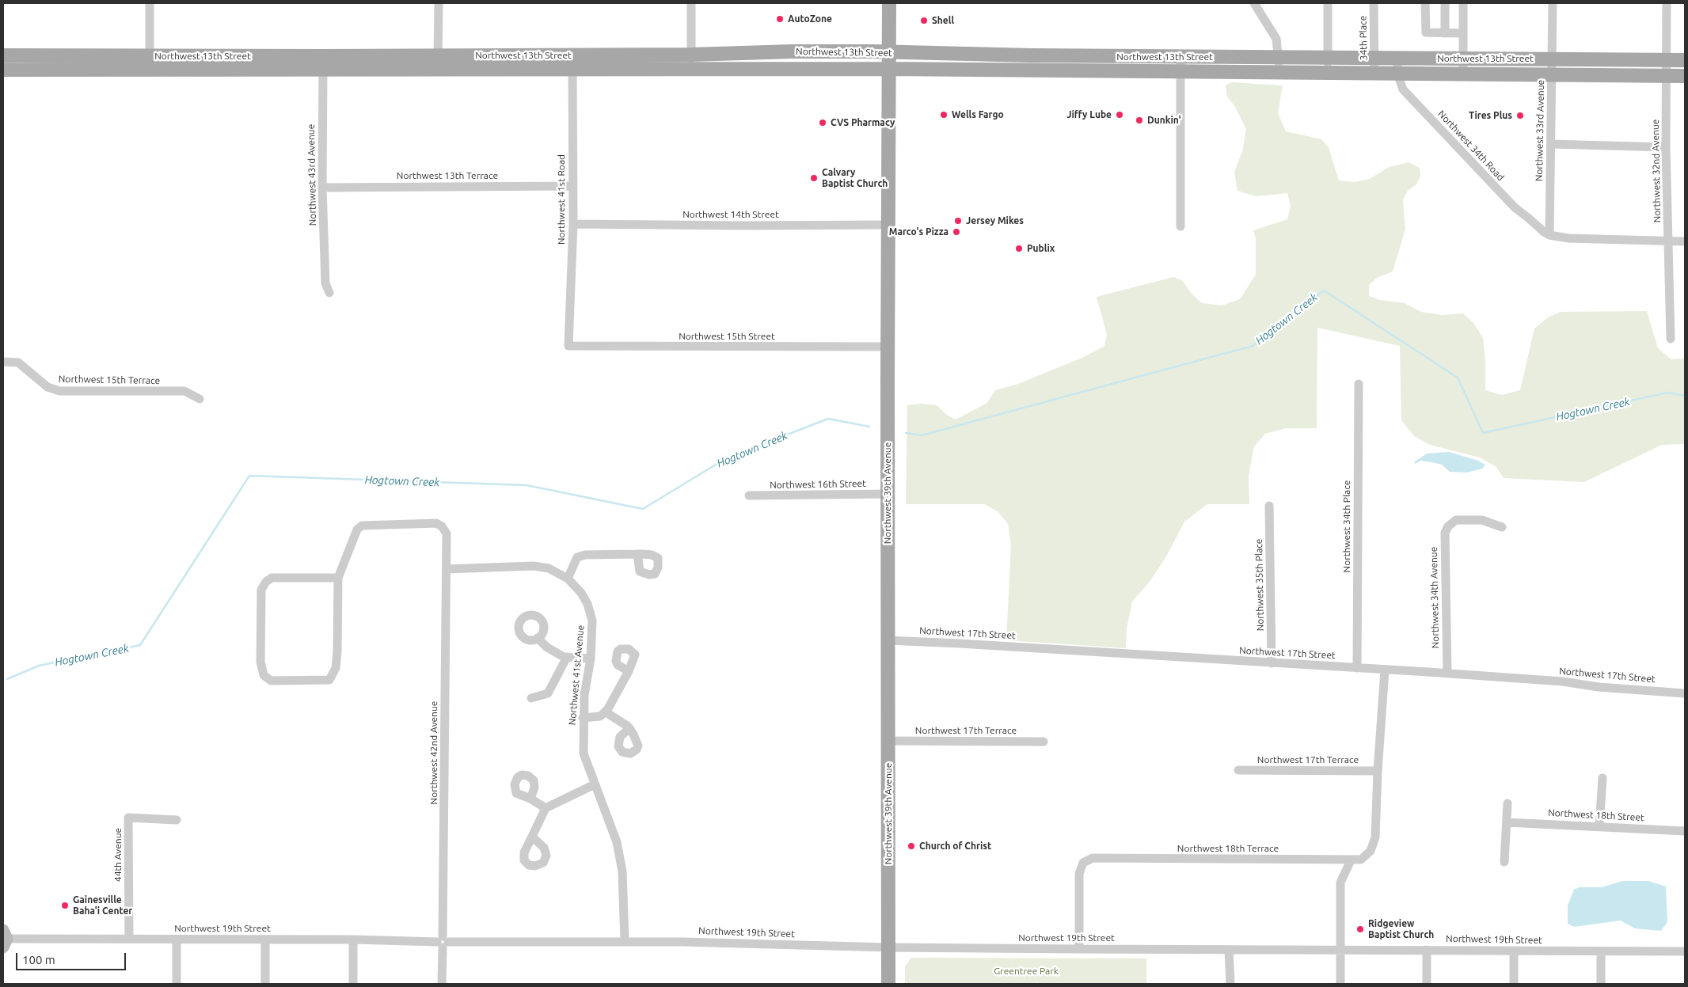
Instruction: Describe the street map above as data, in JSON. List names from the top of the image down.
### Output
{
  "streets": {
    "main road": ["Northwest 13th Street", "Northwest 39th Avenue"],
    "street": [
      "34th Place",
      "Northwest 33rd Avenue",
      "Northwest 34th Road",
      "Northwest 32nd Avenue",
      "Northwest 43rd Avenue",
      "Northwest 13th Terrace",
      "Northwest 41st Road",
      "Northwest 14th Street",
      "Northwest 15th Street",
      "Northwest 15th Terrace",
      "Northwest 16th Street",
      "Northwest 34th Place",
      "Northwest 35th Place",
      "Northwest 34th Avenue",
      "Northwest 17th Street",
      "Northwest 41st Avenue",
      "Northwest 17th Terrace",
      "Northwest 42nd Avenue",
      "Northwest 18th Street",
      "Northwest 18th Terrace",
      "44th Avenue",
      "Northwest 19th Street"
    ]
  },
  "crossings": [
    ["34th Place", "Northwest 13th Street"],
    ["Northwest 13th Street", "Northwest 33rd Avenue"],
    ["Northwest 13th Street", "Northwest 34th Road"],
    ["Northwest 13th Street", "Northwest 32nd Avenue"],
    ["Northwest 13th Street", "Northwest 43rd Avenue"],
    ["Northwest 13th Street", "Northwest 41st Road"],
    ["Northwest 13th Street", "Northwest 39th Avenue"],
    ["Northwest 33rd Avenue", "Northwest 34th Road"],
    ["Northwest 43rd Avenue", "Northwest 13th Terrace"],
    ["Northwest 13th Terrace", "Northwest 41st Road"],
    ["Northwest 41st Road", "Northwest 14th Street"],
    ["Northwest 41st Road", "Northwest 15th Street"],
    ["Northwest 14th Street", "Northwest 39th Avenue"],
    ["Northwest 15th Street", "Northwest 39th Avenue"],
    ["Northwest 16th Street", "Northwest 39th Avenue"],
    ["Northwest 39th Avenue", "Northwest 17th Street"],
    ["Northwest 39th Avenue", "Northwest 17th Terrace"],
    ["Northwest 39th Avenue", "Northwest 19th Street"],
    ["Northwest 34th Place", "Northwest 17th Street"],
    ["Northwest 35th Place", "Northwest 17th Street"],
    ["Northwest 34th Avenue", "Northwest 17th Street"],
    ["Northwest 41st Avenue", "Northwest 42nd Avenue"],
    ["Northwest 41st Avenue", "Northwest 19th Street"],
    ["Northwest 17th Terrace", "Northwest 18th Terrace"],
    ["Northwest 42nd Avenue", "Northwest 19th Street"],
    ["Northwest 18th Terrace", "Northwest 19th Street"],
    ["44th Avenue", "Northwest 19th Street"]
  ],
  "water": ["Hogtown Creek"],
  "parks": ["Greentree Park"],
  "places": [
    "AutoZone",
    "Shell",
    "Wells Fargo",
    "Jiffy Lube",
    "Tires Plus",
    "Dunkin'",
    "CVS Pharmacy",
    "Calvary Baptist Church",
    "Jersey Mikes",
    "Marco's Pizza",
    "Publix",
    "Church of Christ",
    "Gainesville Baha'i Center",
    "Ridgeview Baptist Church"
  ],
  "scale_bar": "100 m"
}
